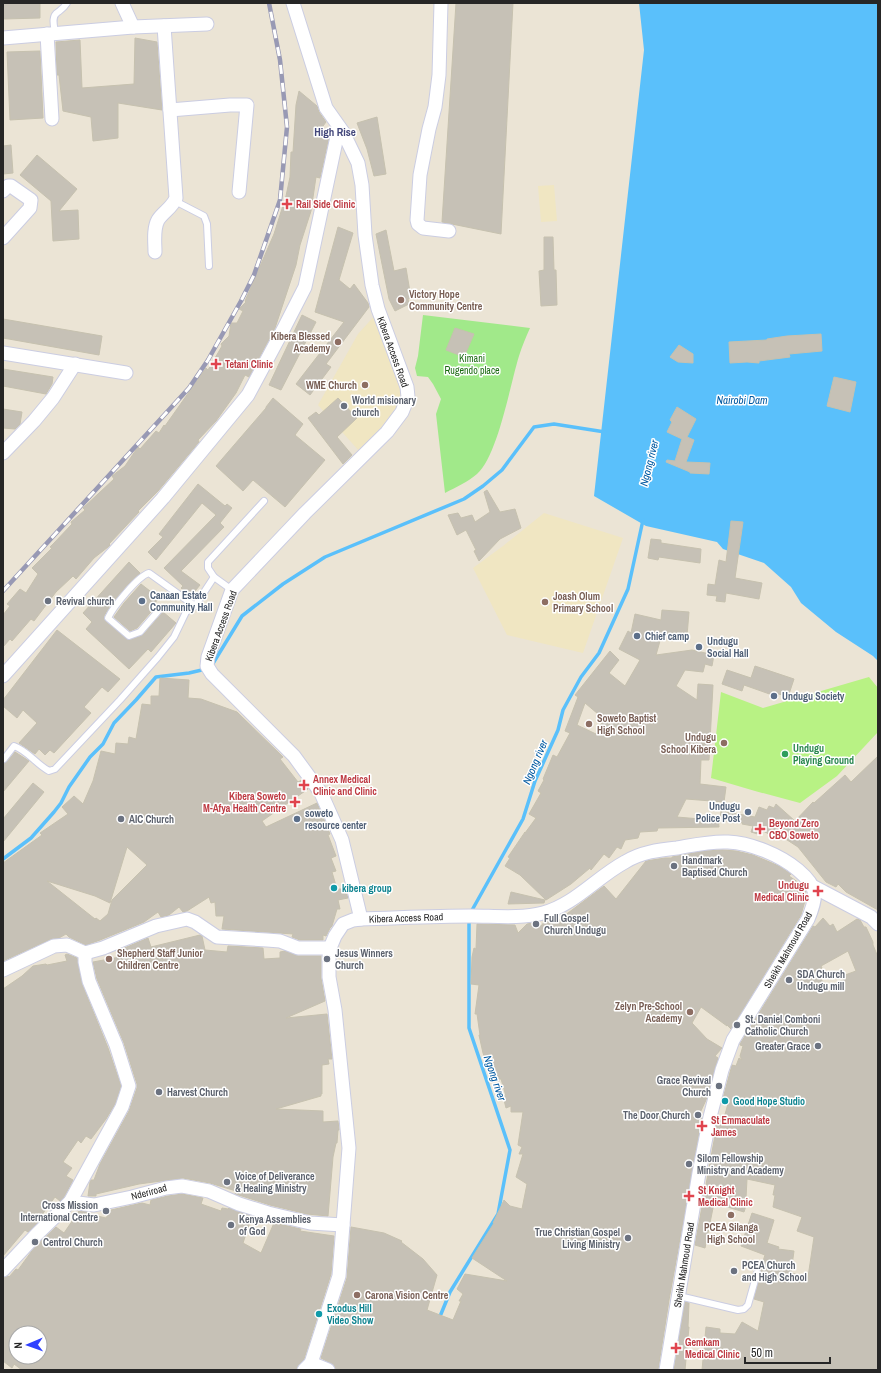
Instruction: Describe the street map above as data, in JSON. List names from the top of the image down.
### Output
{
  "streets": {
    "street": ["Kibera Access Road", "Sheikh Mahmoud Road", "Nderiroad"]
  },
  "crossings": [
    ["Kibera Access Road", "Sheikh Mahmoud Road"]
  ],
  "districts": ["High Rise"],
  "water": ["Nairobi Dam", "Ngong river"],
  "parks": ["Kimani Rugendo place"],
  "places": {
    "health": [
      "Rail Side Clinic",
      "Tetani Clinic",
      "Annex Medical Clinic and Clinic",
      "Kibera Soweto M-Afya Health Centre",
      "Beyond Zero CBO Soweto",
      "Undugu Medical Clinic",
      "St Emmaculate James",
      "St Knight Medical Clinic",
      "Gemkam Medical Clinic"
    ],
    "other": [
      "Victory Hope Community Centre",
      "Kibera Blessed Academy",
      "WME Church",
      "World misionary church",
      "Revival church",
      "Canaan Estate Community Hall",
      "Joash Olum Primary School",
      "Chief camp",
      "Undugu Social Hall",
      "Undugu Society",
      "Soweto Baptist High School",
      "Undugu School Kibera",
      "Undugu Playing Ground",
      "Undugu Police Post",
      "AIC Church",
      "soweto resource center",
      "Handmark Baptised Church",
      "kibera group",
      "Full Gospel Church Undugu",
      "Shepherd Staff Junior Children Centre",
      "Jesus Winners Church",
      "SDA Church Undugu mill",
      "Zelyn Pre-School Academy",
      "St. Daniel Comboni Catholic Church",
      "Greater Grace",
      "Grace Revival Church",
      "Harvest Church",
      "Good Hope Studio",
      "The Door Church",
      "Silom Fellowship Ministry and Academy",
      "Voice of Deliverance & Healing Ministry",
      "Cross Mission International Centre",
      "PCEA Silanga High School",
      "Kenya Assemblies of God",
      "True Christian Gospel Living Ministry",
      "Centrol Church",
      "PCEA Church and High School",
      "Carona Vision Centre",
      "Exodus Hill Video Show"
    ]
  },
  "scale_bar": "50 m",
  "north": "left"
}
